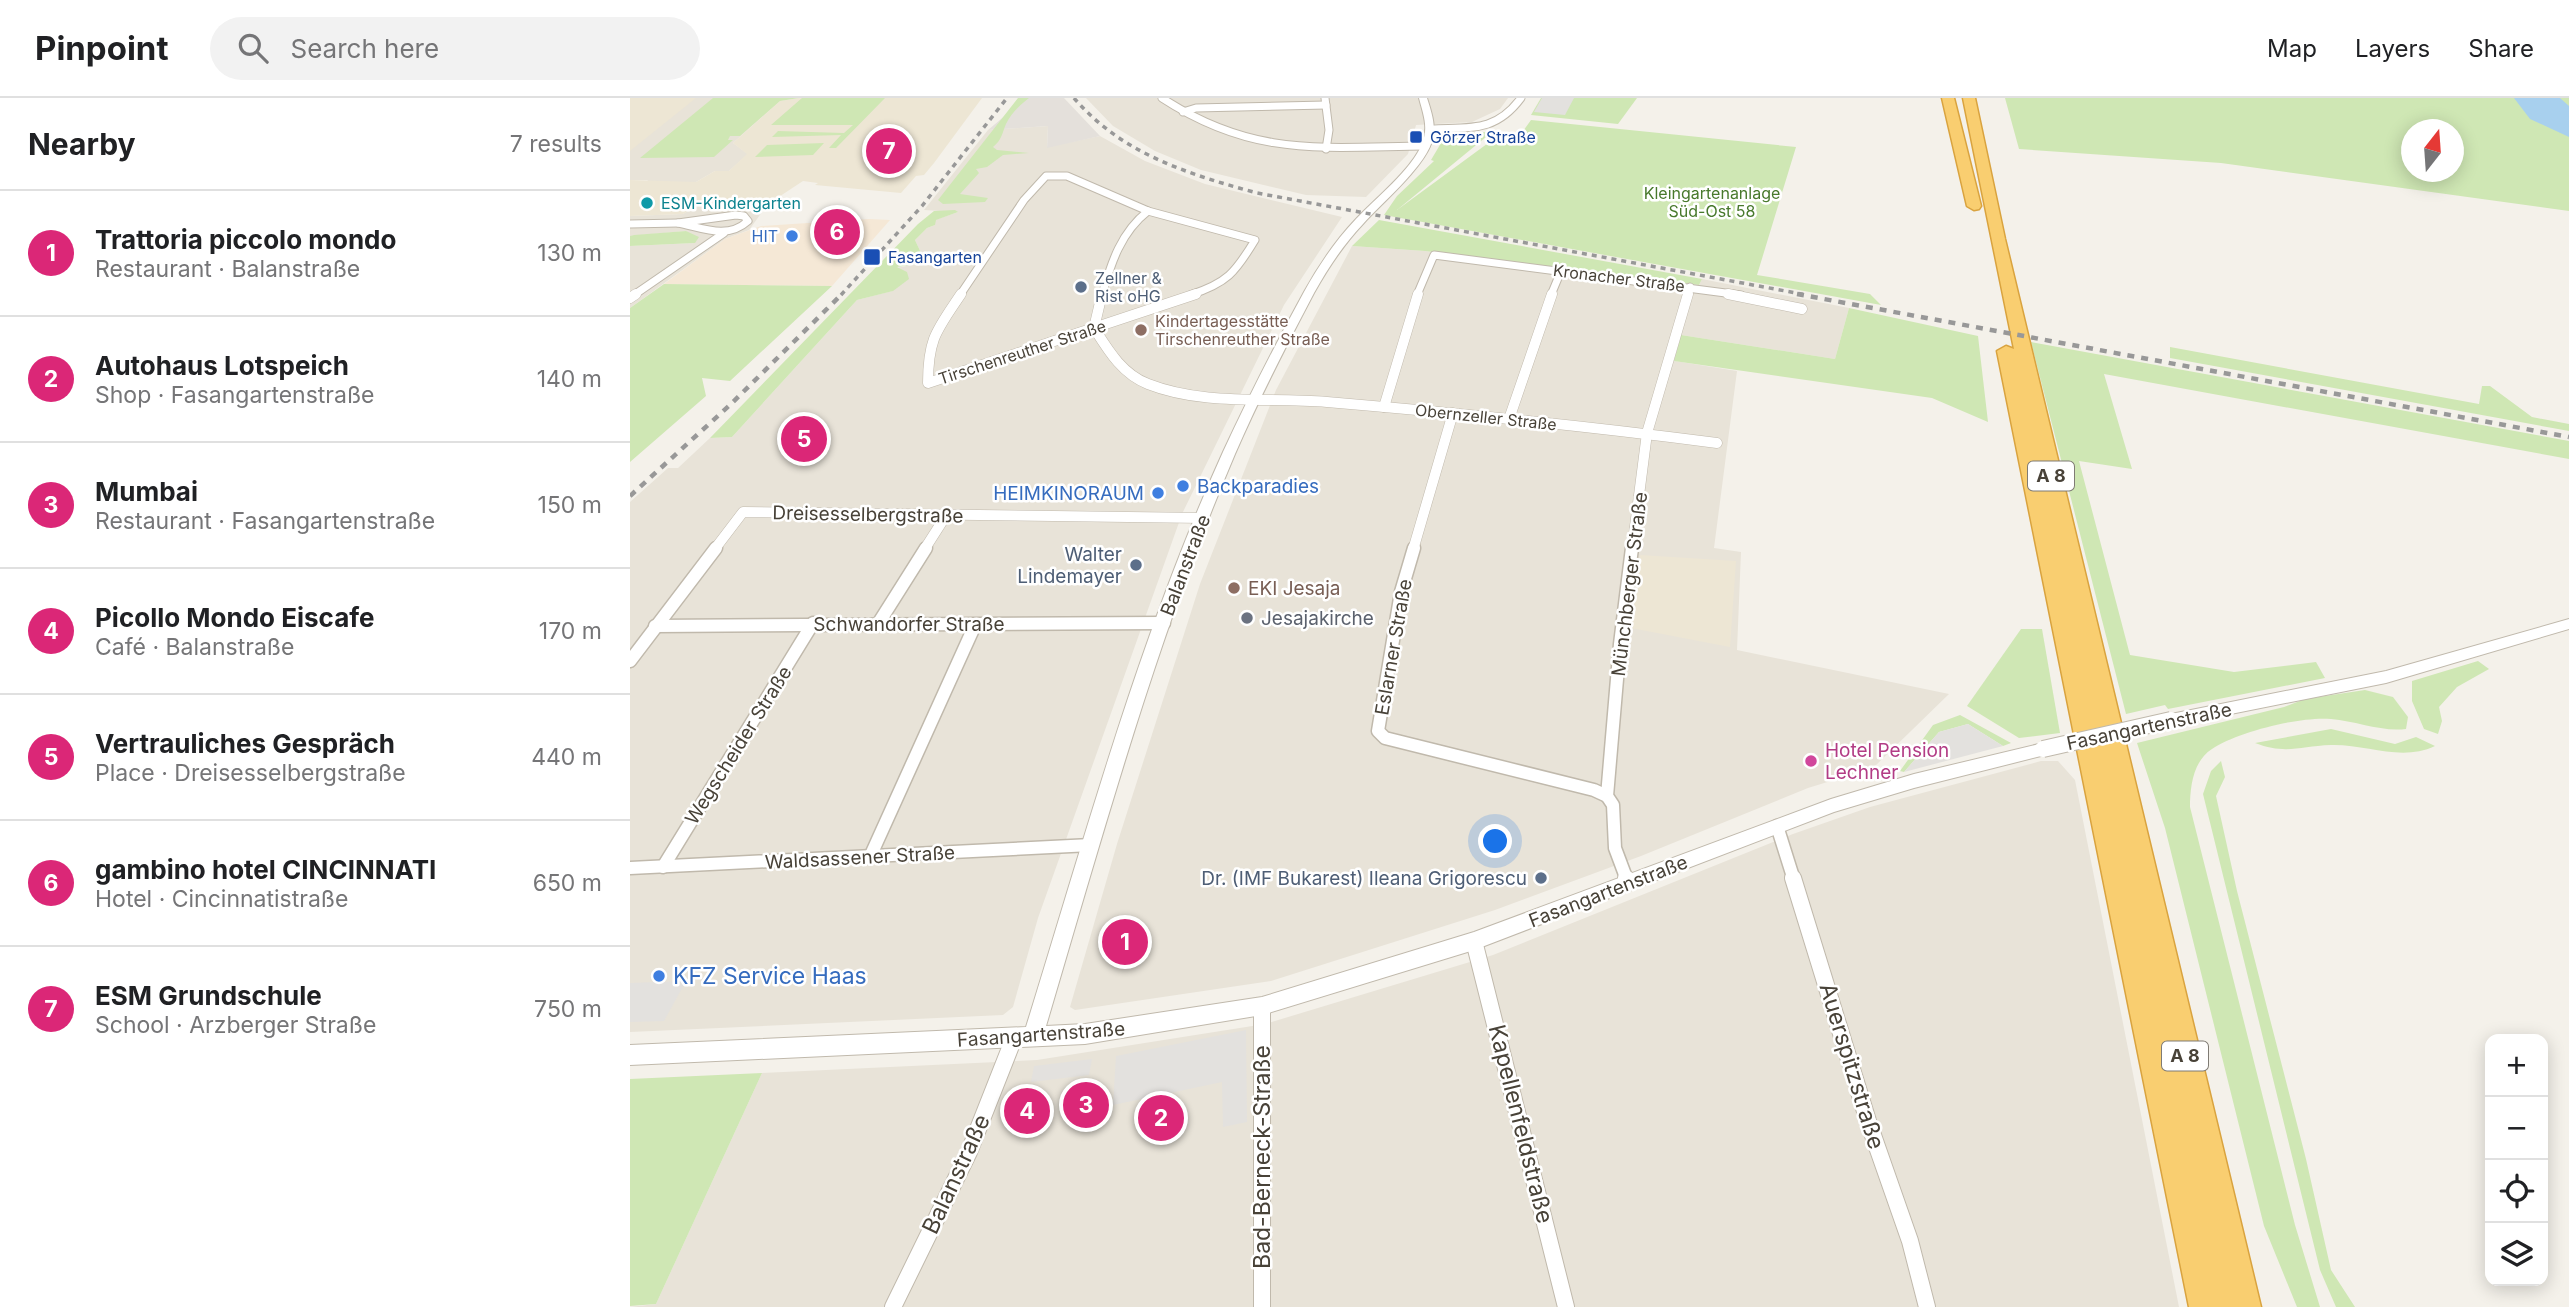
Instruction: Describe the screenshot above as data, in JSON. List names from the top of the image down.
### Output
{
  "streets": {
    "highway": ["A 8"],
    "street": [
      "Kronacher Straße",
      "Tirschenreuther Straße",
      "Obernzeller Straße",
      "Dreisesselbergstraße",
      "Balanstraße",
      "Münchberger Straße",
      "Schwandorfer Straße",
      "Eslarner Straße",
      "Fasangartenstraße",
      "Wegscheider Straße",
      "Waldsassener Straße",
      "Auerspitzstraße",
      "Kapellenfeldstraße",
      "Bad-Berneck-Straße"
    ]
  },
  "crossings": [
    ["Kronacher Straße", "Obernzeller Straße"],
    ["Kronacher Straße", "Münchberger Straße"],
    ["Tirschenreuther Straße", "Obernzeller Straße"],
    ["Obernzeller Straße", "Balanstraße"],
    ["Obernzeller Straße", "Münchberger Straße"],
    ["Obernzeller Straße", "Eslarner Straße"],
    ["Dreisesselbergstraße", "Balanstraße"],
    ["Dreisesselbergstraße", "Schwandorfer Straße"],
    ["Balanstraße", "Schwandorfer Straße"],
    ["Balanstraße", "Fasangartenstraße"],
    ["Balanstraße", "Waldsassener Straße"],
    ["Münchberger Straße", "Eslarner Straße"],
    ["Münchberger Straße", "Fasangartenstraße"],
    ["Schwandorfer Straße", "Wegscheider Straße"],
    ["Fasangartenstraße", "Auerspitzstraße"],
    ["Fasangartenstraße", "Kapellenfeldstraße"],
    ["Fasangartenstraße", "Bad-Berneck-Straße"],
    ["Wegscheider Straße", "Waldsassener Straße"]
  ],
  "parks": ["Kleingartenanlage Süd-Ost 58"],
  "places": {
    "transit": ["Görzer Straße", "Fasangarten"],
    "other": [
      "ESM-Kindergarten",
      "HIT",
      "Zellner & Rist oHG",
      "Kindertagesstätte Tirschenreuther Straße",
      "Backparadies",
      "HEIMKINORAUM",
      "Walter Lindemayer",
      "EKI Jesaja",
      "Jesajakirche",
      "Hotel Pension Lechner",
      "Dr. (IMF Bukarest) Ileana Grigorescu",
      "KFZ Service Haas"
    ]
  },
  "north": "top",
  "page": {
    "header": "Pinpoint",
    "search": "Search here",
    "nav": ["Map", "Layers", "Share"],
    "heading": ["Nearby", "7 results"],
    "pins": [
      "7",
      "6",
      "5",
      "1",
      "3",
      "4",
      "2"
    ],
    "list": [
      {
        "mark": "1",
        "name": "Trattoria piccolo mondo",
        "note": "Restaurant · Balanstraße",
        "value": "130 m"
      },
      {
        "mark": "2",
        "name": "Autohaus Lotspeich",
        "note": "Shop · Fasangartenstraße",
        "value": "140 m"
      },
      {
        "mark": "3",
        "name": "Mumbai",
        "note": "Restaurant · Fasangartenstraße",
        "value": "150 m"
      },
      {
        "mark": "4",
        "name": "Picollo Mondo Eiscafe",
        "note": "Café · Balanstraße",
        "value": "170 m"
      },
      {
        "mark": "5",
        "name": "Vertrauliches Gespräch",
        "note": "Place · Dreisesselbergstraße",
        "value": "440 m"
      },
      {
        "mark": "6",
        "name": "gambino hotel CINCINNATI",
        "note": "Hotel · Cincinnatistraße",
        "value": "650 m"
      },
      {
        "mark": "7",
        "name": "ESM Grundschule",
        "note": "School · Arzberger Straße",
        "value": "750 m"
      }
    ],
    "map_buttons": ["+", "−"]
  }
}
